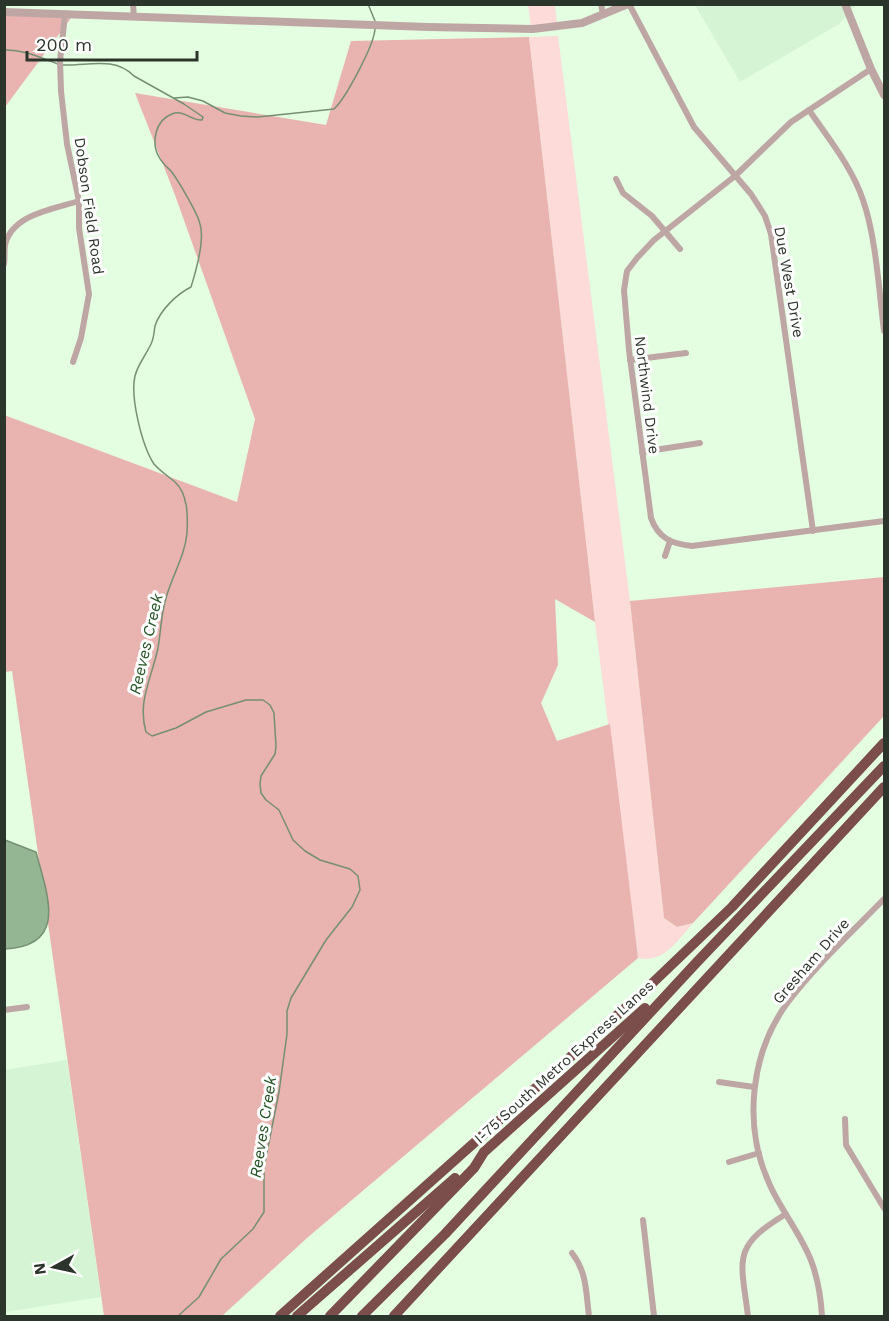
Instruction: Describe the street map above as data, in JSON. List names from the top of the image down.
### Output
{
  "streets": {
    "highway": ["I-75 South Metro Express Lanes"],
    "street": [
      "Dobson Field Road",
      "Due West Drive",
      "Northwind Drive",
      "Gresham Drive"
    ]
  },
  "crossings": [
    ["Due West Drive", "Northwind Drive"]
  ],
  "water": ["Reeves Creek"],
  "scale_bar": "200 m",
  "north": "left"
}
